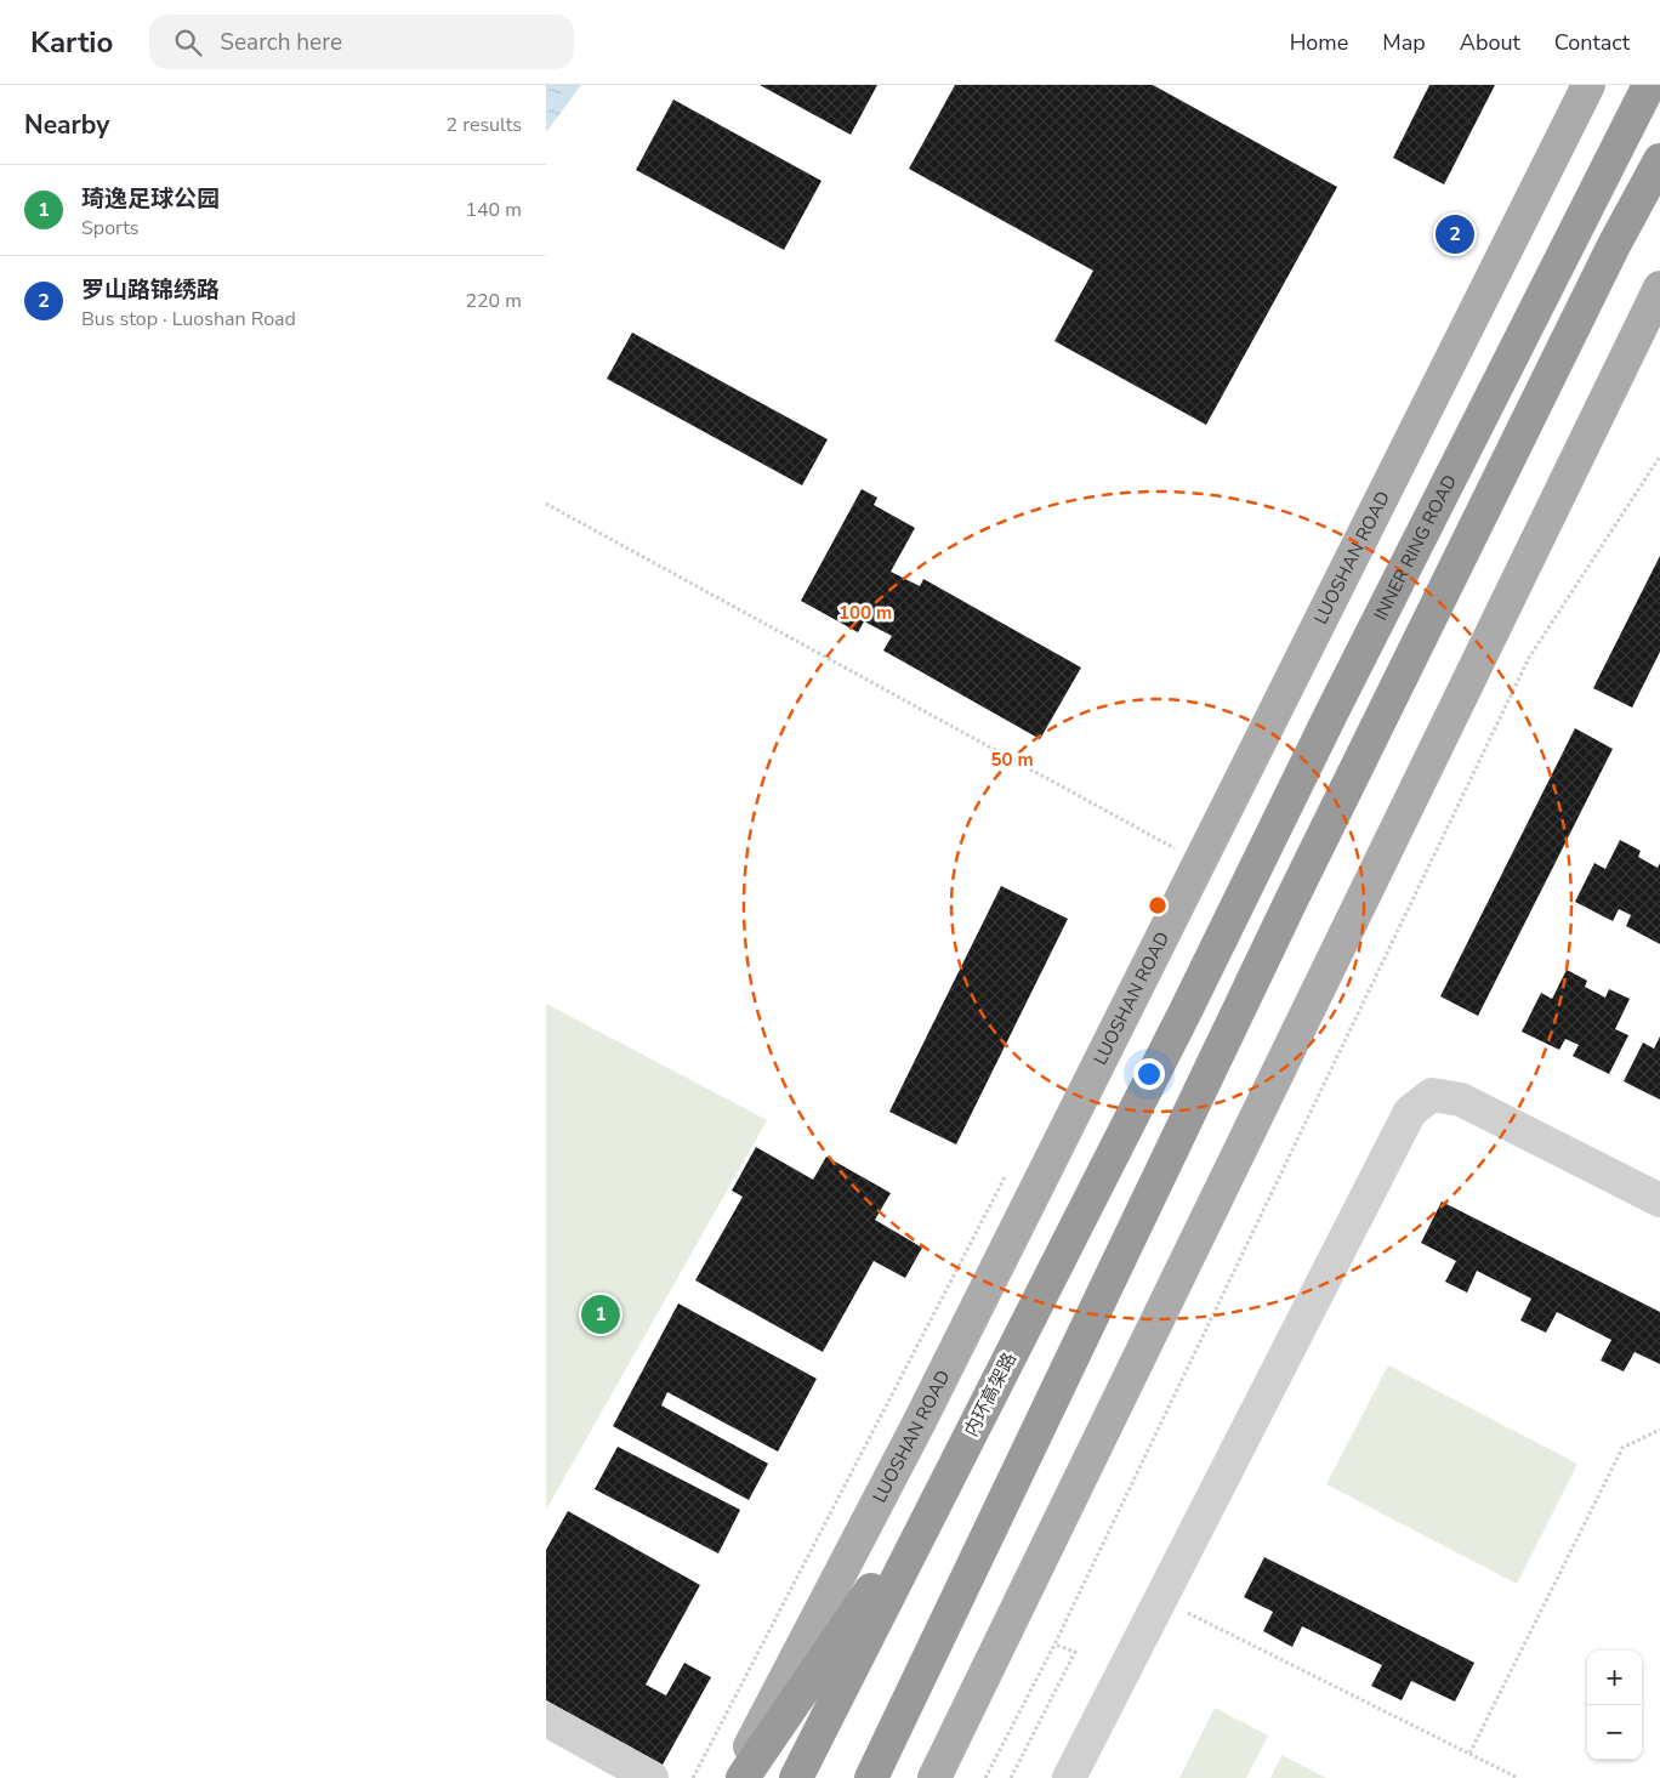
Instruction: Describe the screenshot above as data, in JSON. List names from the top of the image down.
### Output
{
  "streets": {
    "highway": ["INNER RING ROAD", "内环高架路"],
    "main road": ["LUOSHAN ROAD"]
  },
  "crossings": [
    ["INNER RING ROAD", "内环高架路"]
  ],
  "page": {
    "header": "Kartio",
    "search": "Search here",
    "nav": [
      "Home",
      "Map",
      "About",
      "Contact"
    ],
    "heading": ["Nearby", "2 results"],
    "list": [
      {
        "mark": "1",
        "name": "琦逸足球公园",
        "note": "Sports",
        "value": "140 m"
      },
      {
        "mark": "2",
        "name": "罗山路锦绣路",
        "note": "Bus stop · Luoshan Road",
        "value": "220 m"
      }
    ],
    "pins": ["2", "1"],
    "map_buttons": ["+", "−"]
  },
  "rings": ["100 m", "50 m"]
}
